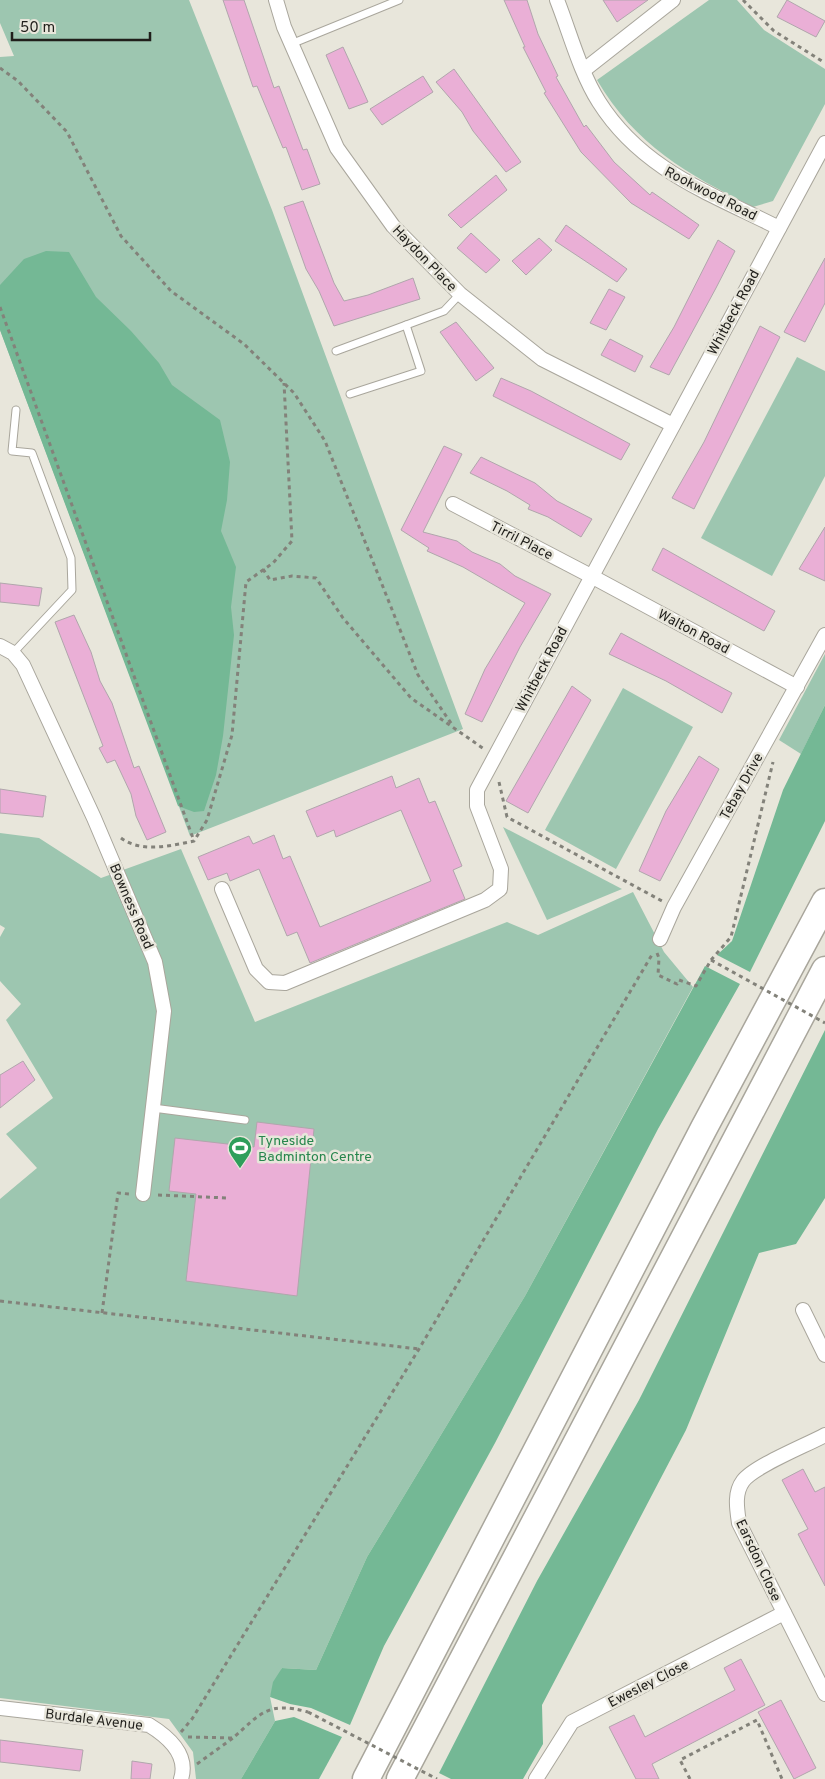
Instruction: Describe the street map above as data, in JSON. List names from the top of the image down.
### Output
{
  "streets": {
    "street": [
      "Rookwood Road",
      "Haydon Place",
      "Whitbeck Road",
      "Tirril Place",
      "Walton Road",
      "Tebay Drive",
      "Bowness Road",
      "Earsdon Close",
      "Ewesley Close",
      "Burdale Avenue"
    ]
  },
  "crossings": [
    ["Rookwood Road", "Whitbeck Road"],
    ["Haydon Place", "Whitbeck Road"],
    ["Whitbeck Road", "Tirril Place"],
    ["Whitbeck Road", "Walton Road"],
    ["Tirril Place", "Walton Road"],
    ["Walton Road", "Tebay Drive"],
    ["Earsdon Close", "Ewesley Close"]
  ],
  "places": {
    "sports": ["Tyneside Badminton Centre"]
  },
  "scale_bar": "50 m"
}
